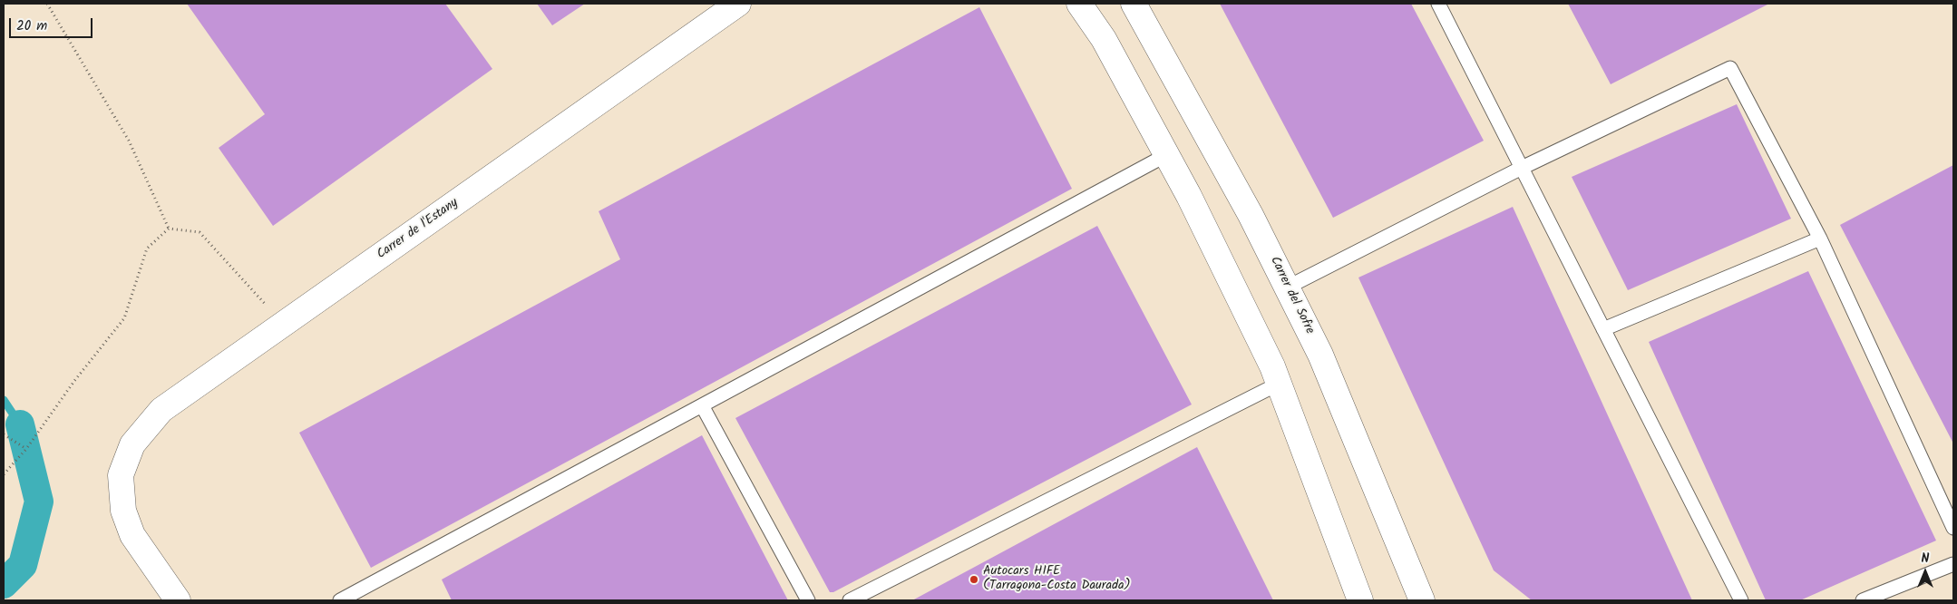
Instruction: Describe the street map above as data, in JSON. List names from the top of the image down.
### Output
{
  "streets": {
    "street": ["Carrer de l'Estany", "Carrer del Sofre"]
  },
  "places": ["Autocars HIFE (Tarragona-Costa Daurada)"],
  "scale_bar": "20 m",
  "north": "top"
}
